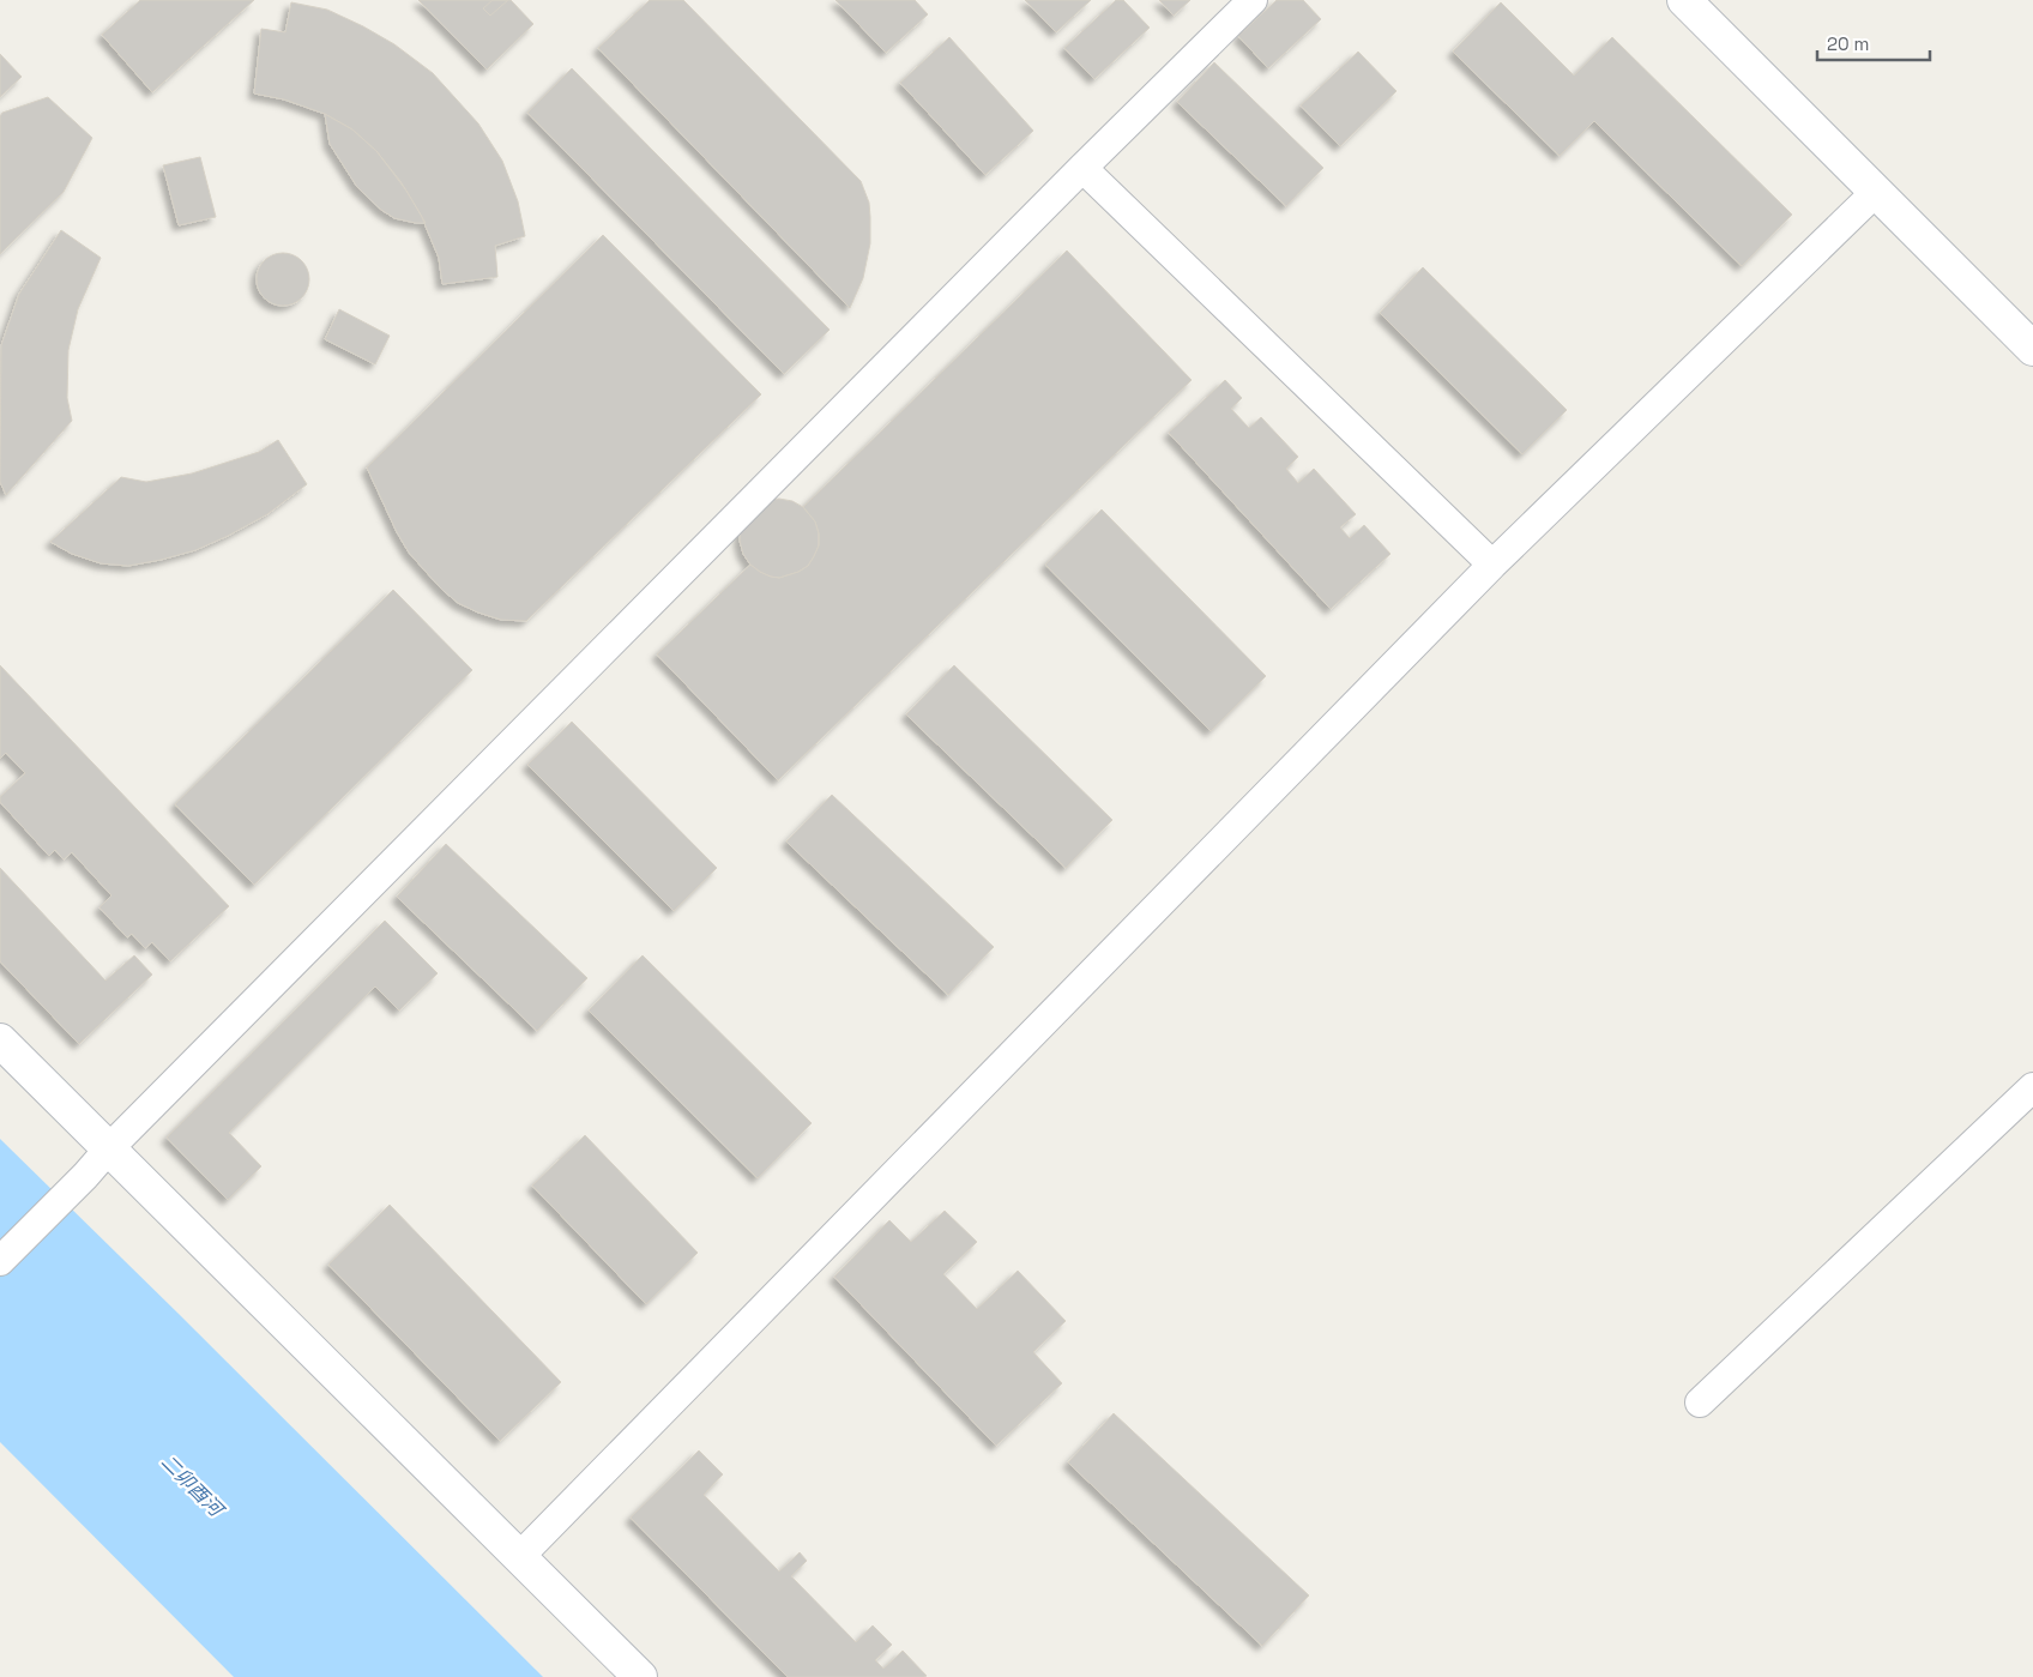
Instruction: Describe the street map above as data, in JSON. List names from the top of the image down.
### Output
{
  "water": ["二卯酉河"],
  "scale_bar": "20 m"
}
